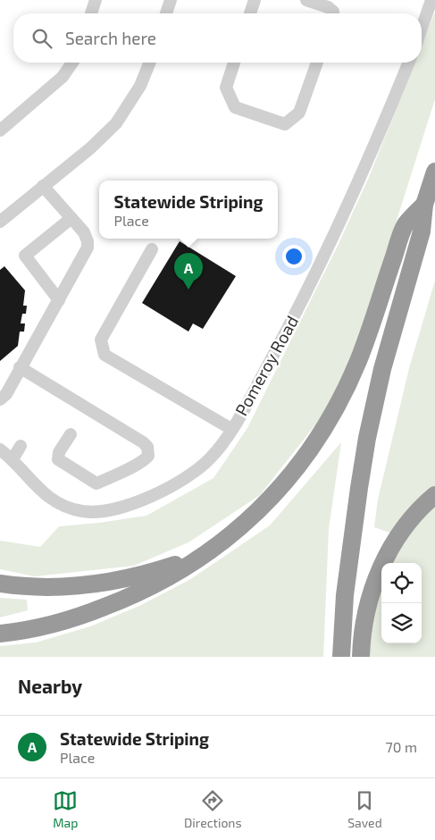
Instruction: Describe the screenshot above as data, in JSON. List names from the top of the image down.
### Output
{
  "streets": {
    "street": ["Pomeroy Road"]
  },
  "page": {
    "search": "Search here",
    "popup": ["Statewide Striping", "Place"],
    "pins": "A",
    "heading": "Nearby",
    "list": [
      {
        "mark": "A",
        "name": "Statewide Striping",
        "note": "Place",
        "value": "70 m"
      }
    ],
    "nav": ["Map", "Directions", "Saved"]
  }
}
